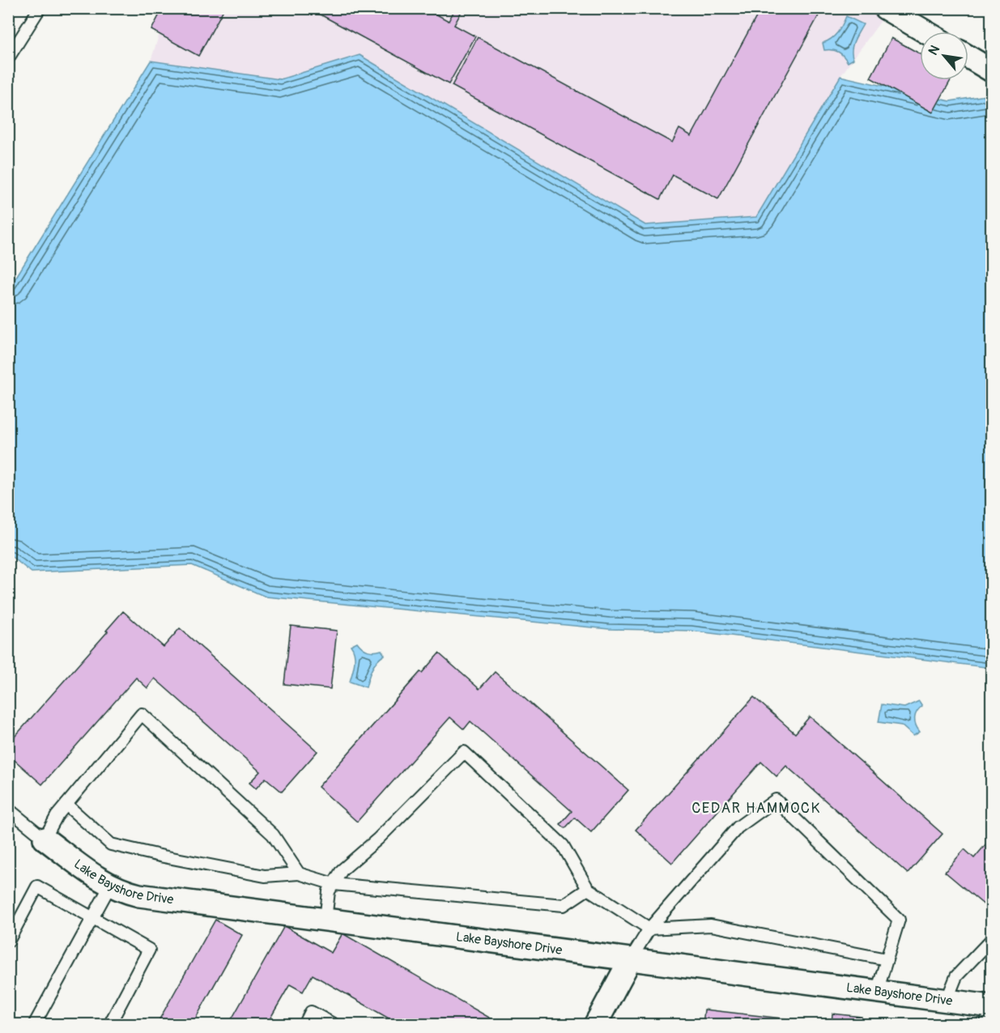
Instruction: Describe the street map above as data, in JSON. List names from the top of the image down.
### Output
{
  "streets": {
    "street": ["Lake Bayshore Drive"]
  },
  "districts": ["CEDAR HAMMOCK"],
  "north": "top left"
}
